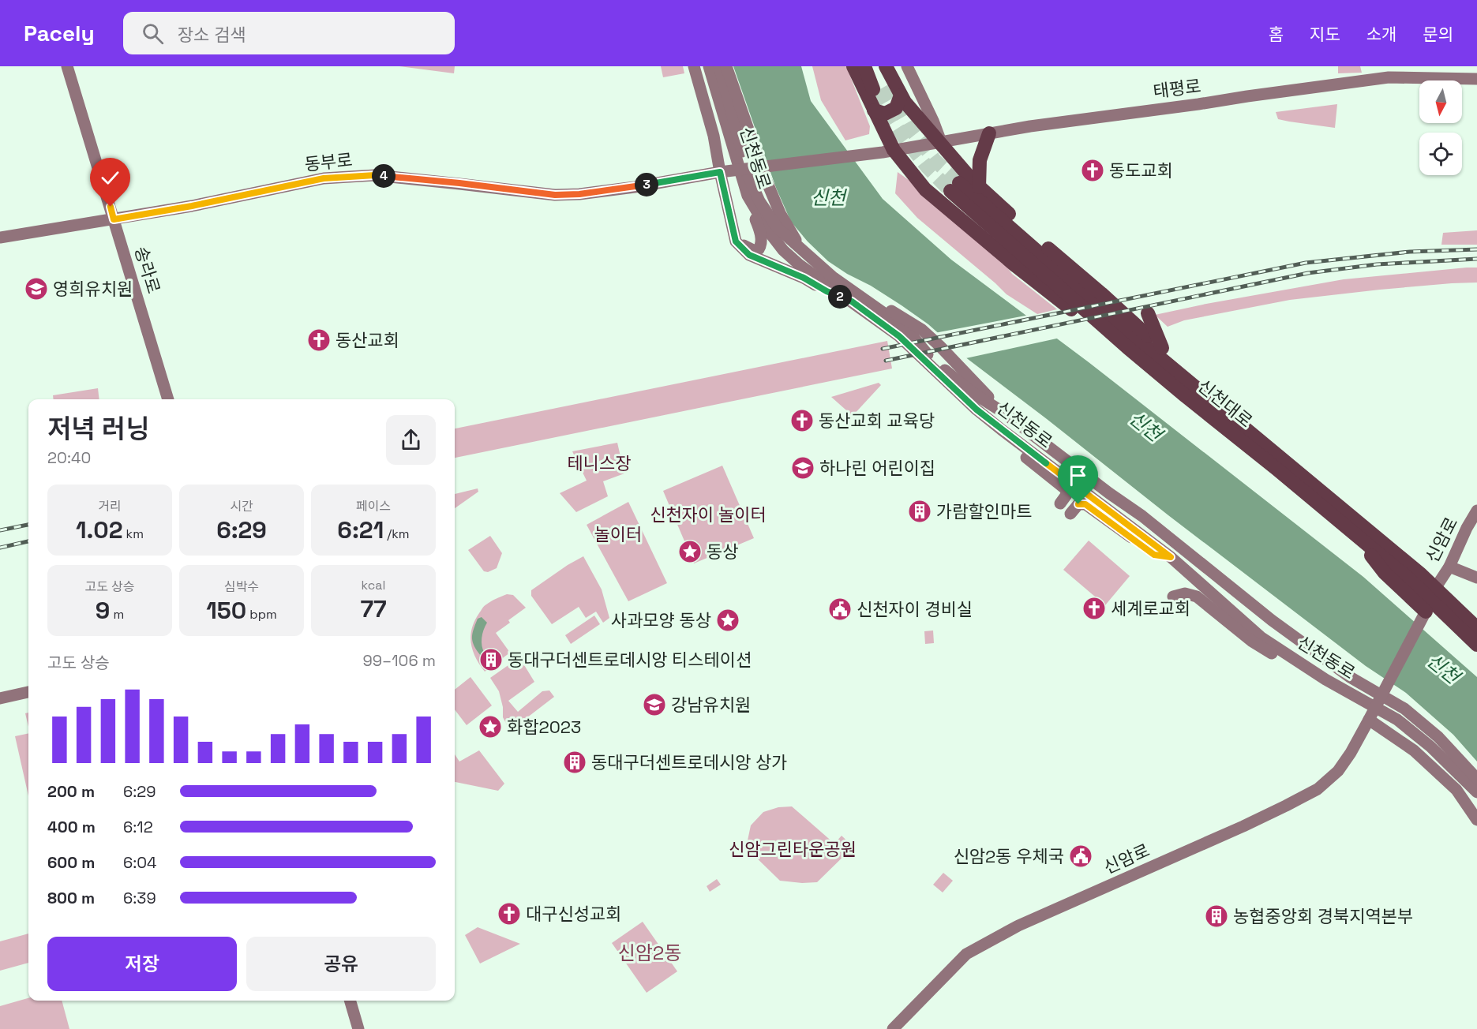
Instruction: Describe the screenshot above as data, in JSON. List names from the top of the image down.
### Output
{
  "streets": {
    "highway": ["신천대로"],
    "main road": [
      "태평로",
      "신천동로",
      "동부로",
      "송라로",
      "신암로"
    ]
  },
  "crossings": [
    ["태평로", "동부로"],
    ["신천동로", "동부로"],
    ["동부로", "송라로"]
  ],
  "districts": ["신암2동"],
  "water": ["신천"],
  "parks": [
    "테니스장",
    "신천자이 놀이터",
    "놀이터",
    "신암그린타운공원"
  ],
  "places": {
    "church": [
      "동도교회",
      "동산교회",
      "동산교회 교육당",
      "세계로교회",
      "대구신성교회"
    ],
    "school or university": ["영희유치원", "하나린 어린이집", "강남유치원"],
    "building": [
      "가람할인마트",
      "동대구더센트로데시앙 티스테이션",
      "동대구더센트로데시앙 상가",
      "농협중앙회 경북지역본부"
    ],
    "place": ["동상", "사과모양 동상", "화합2023"],
    "public building": ["신천자이 경비실", "신암2동 우체국"]
  },
  "north": "bottom",
  "page": {
    "header": "Pacely",
    "search": "장소 검색",
    "nav": [
      "홈",
      "지도",
      "소개",
      "문의"
    ],
    "pins": ["4", "3", "2"],
    "heading": ["저녁 러닝", "20:40"],
    "stats": [
      ["거리", "1.02 km"],
      ["시간", "6:29"],
      ["페이스", "6:21 /km"],
      ["고도 상승", "9 m"],
      ["심박수", "150 bpm"],
      ["kcal", "77"]
    ],
    "chart": ["고도 상승", "99–106 m"],
    "list": [
      {
        "name": "200 m",
        "note": "6:29"
      },
      {
        "name": "400 m",
        "note": "6:12"
      },
      {
        "name": "600 m",
        "note": "6:04"
      },
      {
        "name": "800 m",
        "note": "6:39"
      }
    ],
    "buttons": ["저장", "공유"]
  }
}
